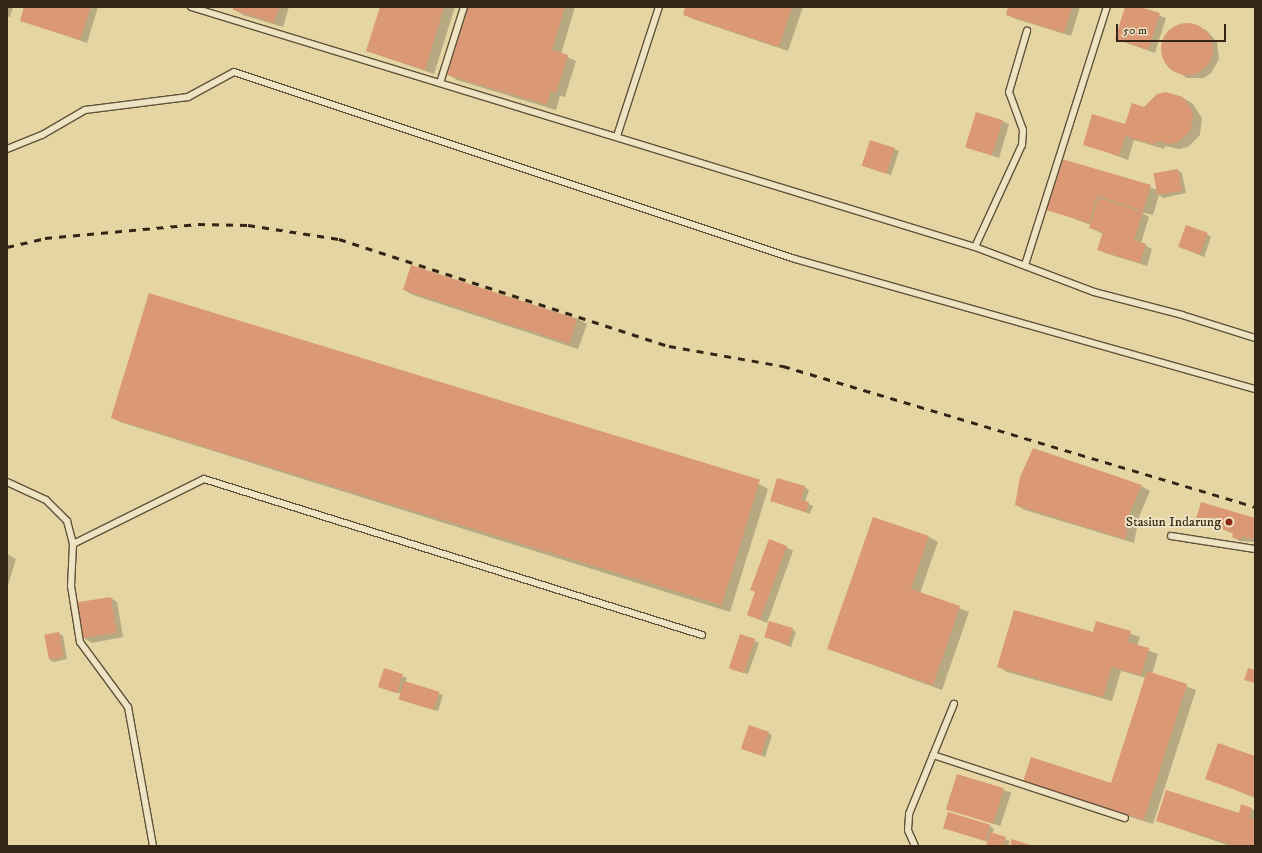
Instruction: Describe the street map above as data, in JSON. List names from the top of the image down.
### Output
{
  "places": ["Stasiun Indarung"],
  "scale_bar": "50 m"
}
